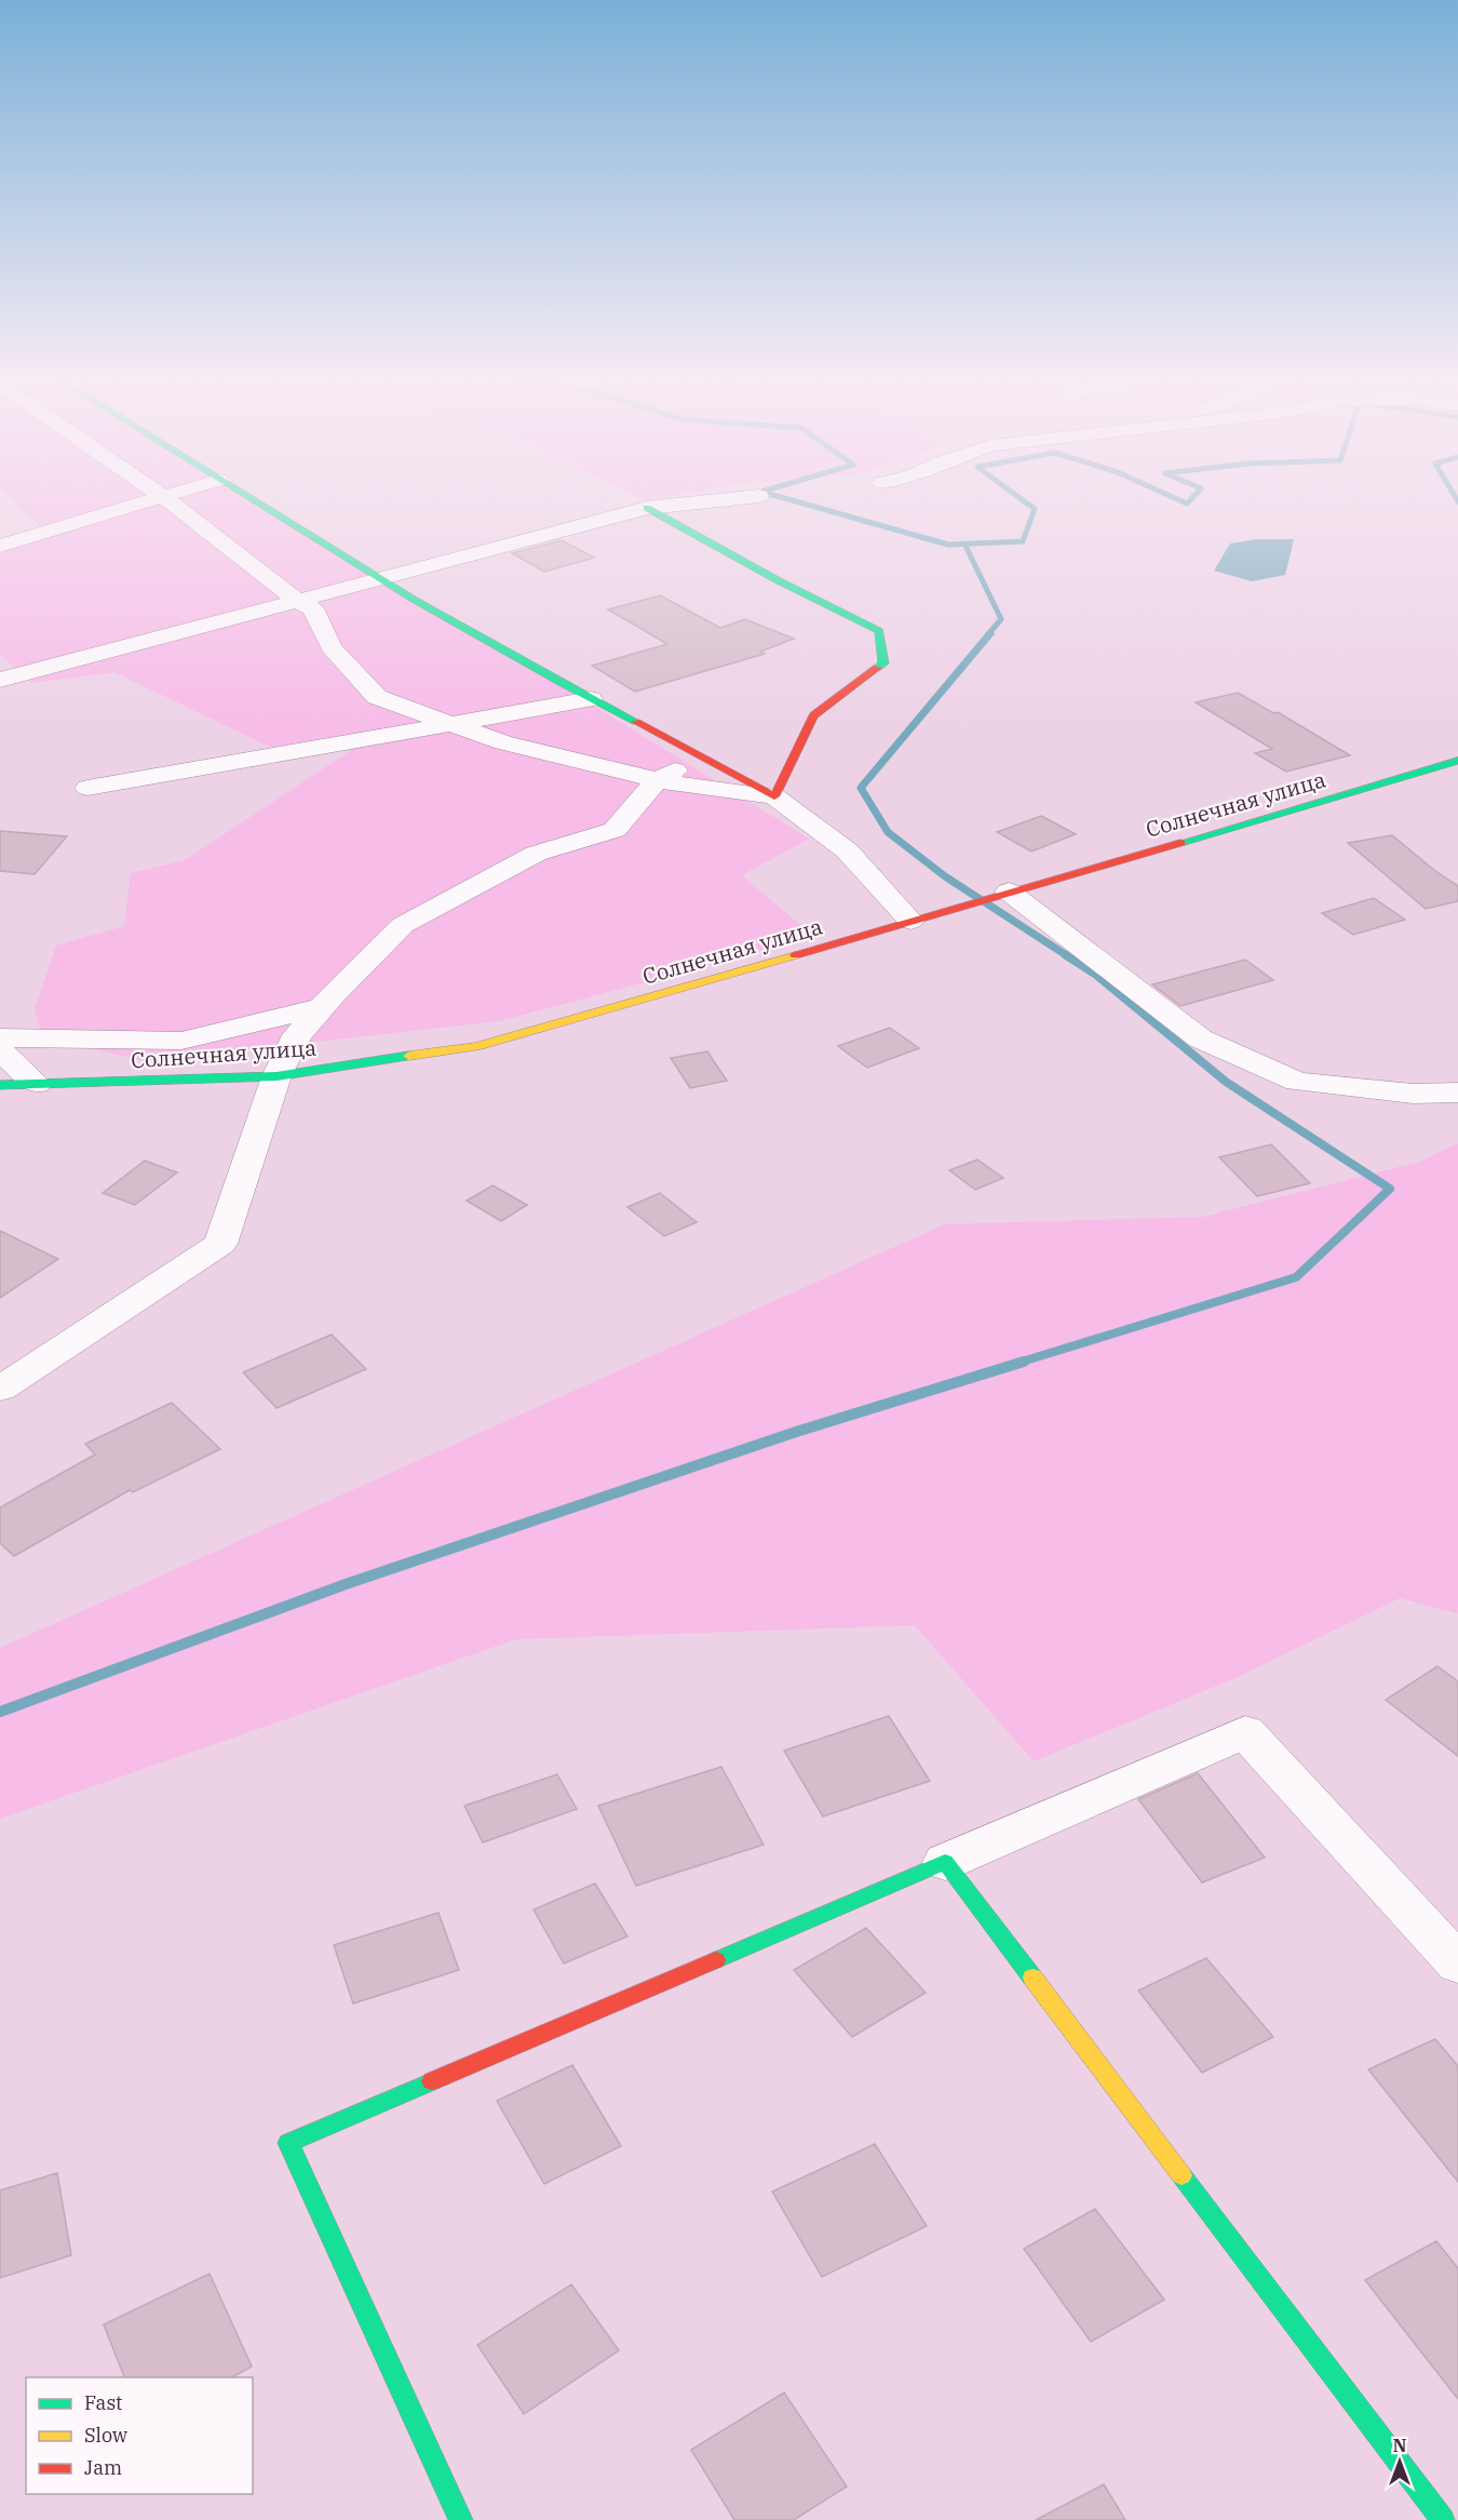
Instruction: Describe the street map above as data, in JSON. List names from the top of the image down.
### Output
{
  "streets": {
    "street": ["Солнечная улица"]
  },
  "legend": ["Fast", "Slow", "Jam"],
  "north": "top"
}
